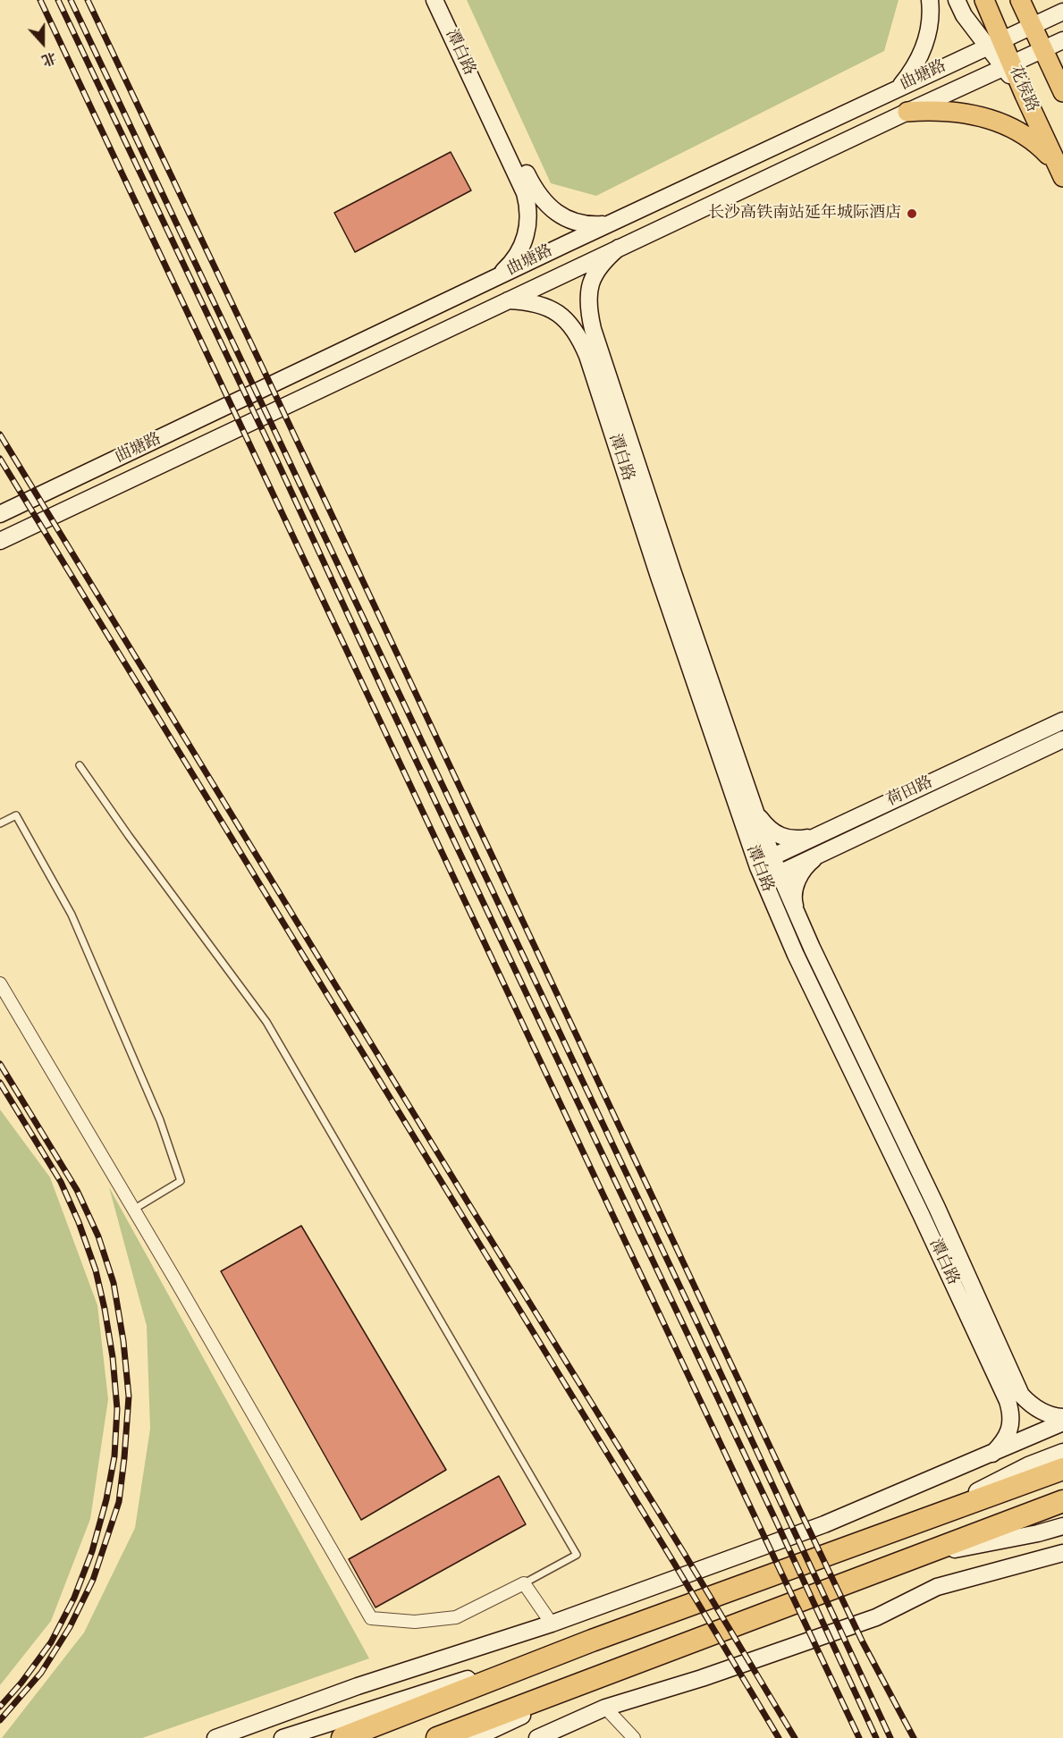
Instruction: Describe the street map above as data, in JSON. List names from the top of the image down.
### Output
{
  "streets": {
    "main road": ["花侯路"],
    "street": ["潭白路", "曲塘路", "荷田路"]
  },
  "crossings": [
    ["潭白路", "曲塘路"],
    ["潭白路", "荷田路"],
    ["曲塘路", "花侯路"]
  ],
  "places": ["长沙高铁南站延年城际酒店"],
  "north": "bottom"
}
